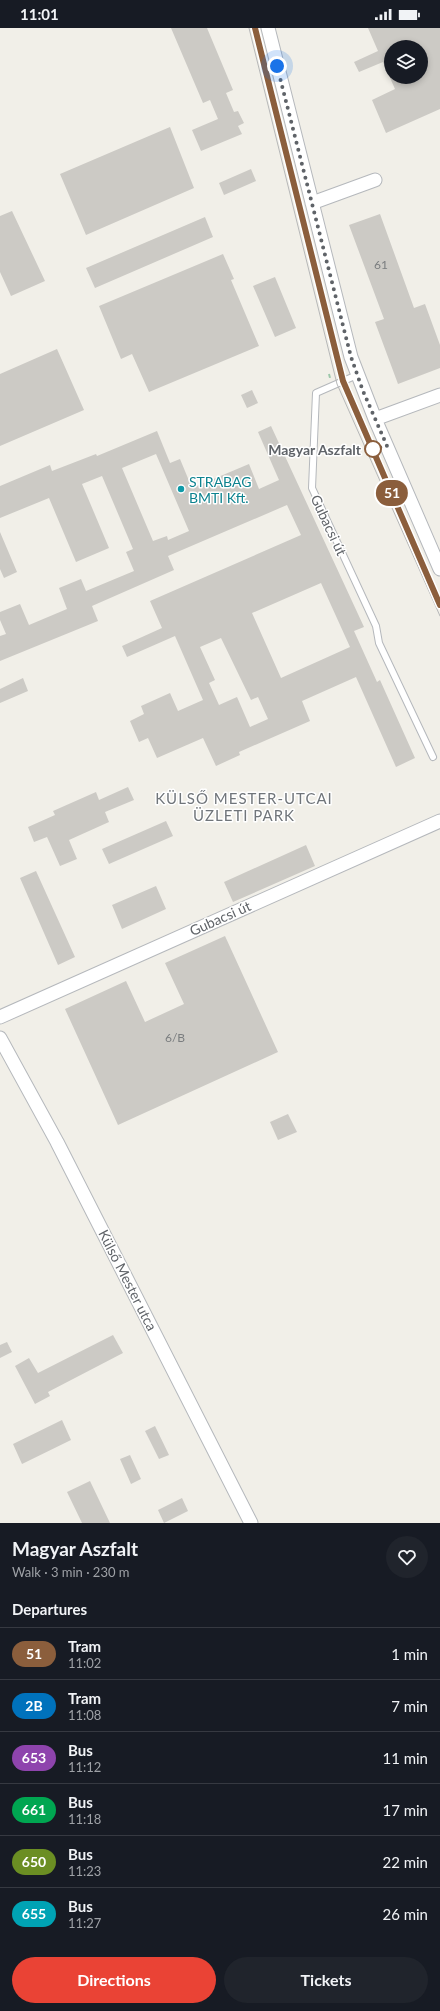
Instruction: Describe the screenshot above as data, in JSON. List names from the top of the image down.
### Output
{
  "streets": {
    "street": ["Gubacsi út", "Külső Mester utca"]
  },
  "districts": ["KÜLSŐ MESTER-UTCAI ÜZLETI PARK"],
  "places": ["Magyar Aszfalt", "STRABAG BMTI Kft."],
  "lines": ["tram line 51"],
  "house_numbers": ["61", "6/B"],
  "page": {
    "status": "11:01",
    "on_map": "51",
    "heading": [
      ["Magyar Aszfalt", "Walk · 3 min · 230 m"],
      "Departures"
    ],
    "list": [
      {
        "mark": "51",
        "name": "Tram",
        "note": "11:02",
        "value": "1 min"
      },
      {
        "mark": "2B",
        "name": "Tram",
        "note": "11:08",
        "value": "7 min"
      },
      {
        "mark": "653",
        "name": "Bus",
        "note": "11:12",
        "value": "11 min"
      },
      {
        "mark": "661",
        "name": "Bus",
        "note": "11:18",
        "value": "17 min"
      },
      {
        "mark": "650",
        "name": "Bus",
        "note": "11:23",
        "value": "22 min"
      },
      {
        "mark": "655",
        "name": "Bus",
        "note": "11:27",
        "value": "26 min"
      }
    ],
    "buttons": ["Directions", "Tickets"]
  }
}
